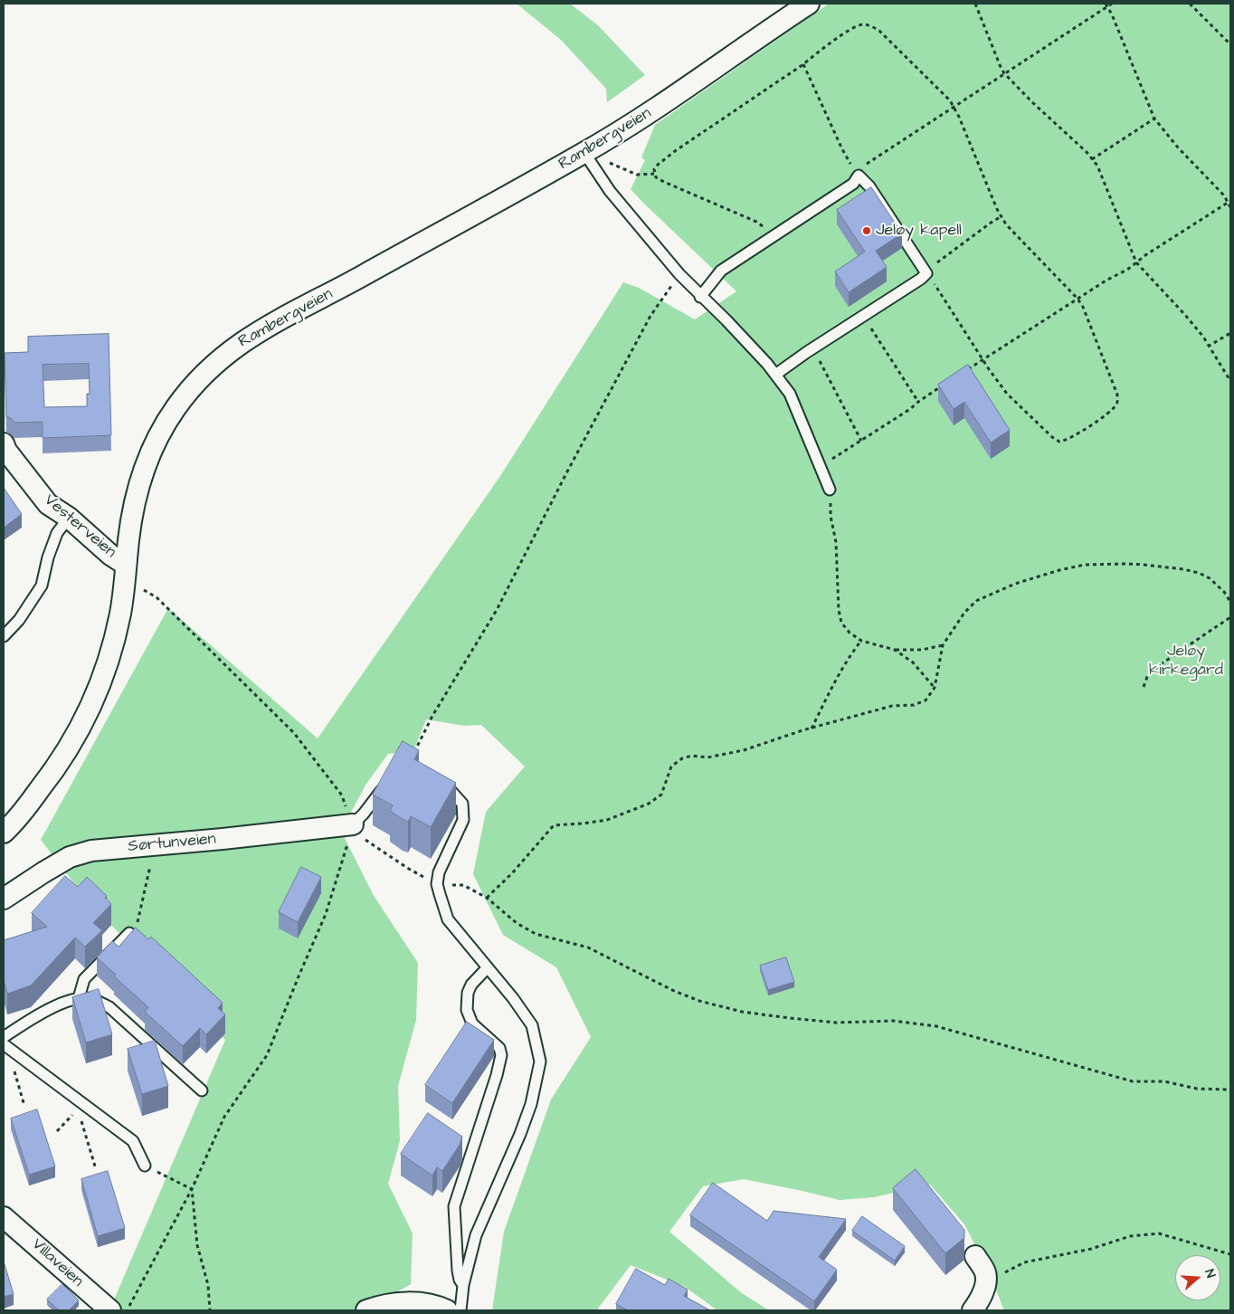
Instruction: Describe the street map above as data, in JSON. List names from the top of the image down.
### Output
{
  "streets": {
    "street": [
      "Rambergveien",
      "Vesterveien",
      "Sørtunveien",
      "Villaveien"
    ]
  },
  "crossings": [
    ["Rambergveien", "Vesterveien"]
  ],
  "parks": ["Jeløy kirkegård"],
  "places": ["Jeløy kapell"],
  "north": "right"
}
